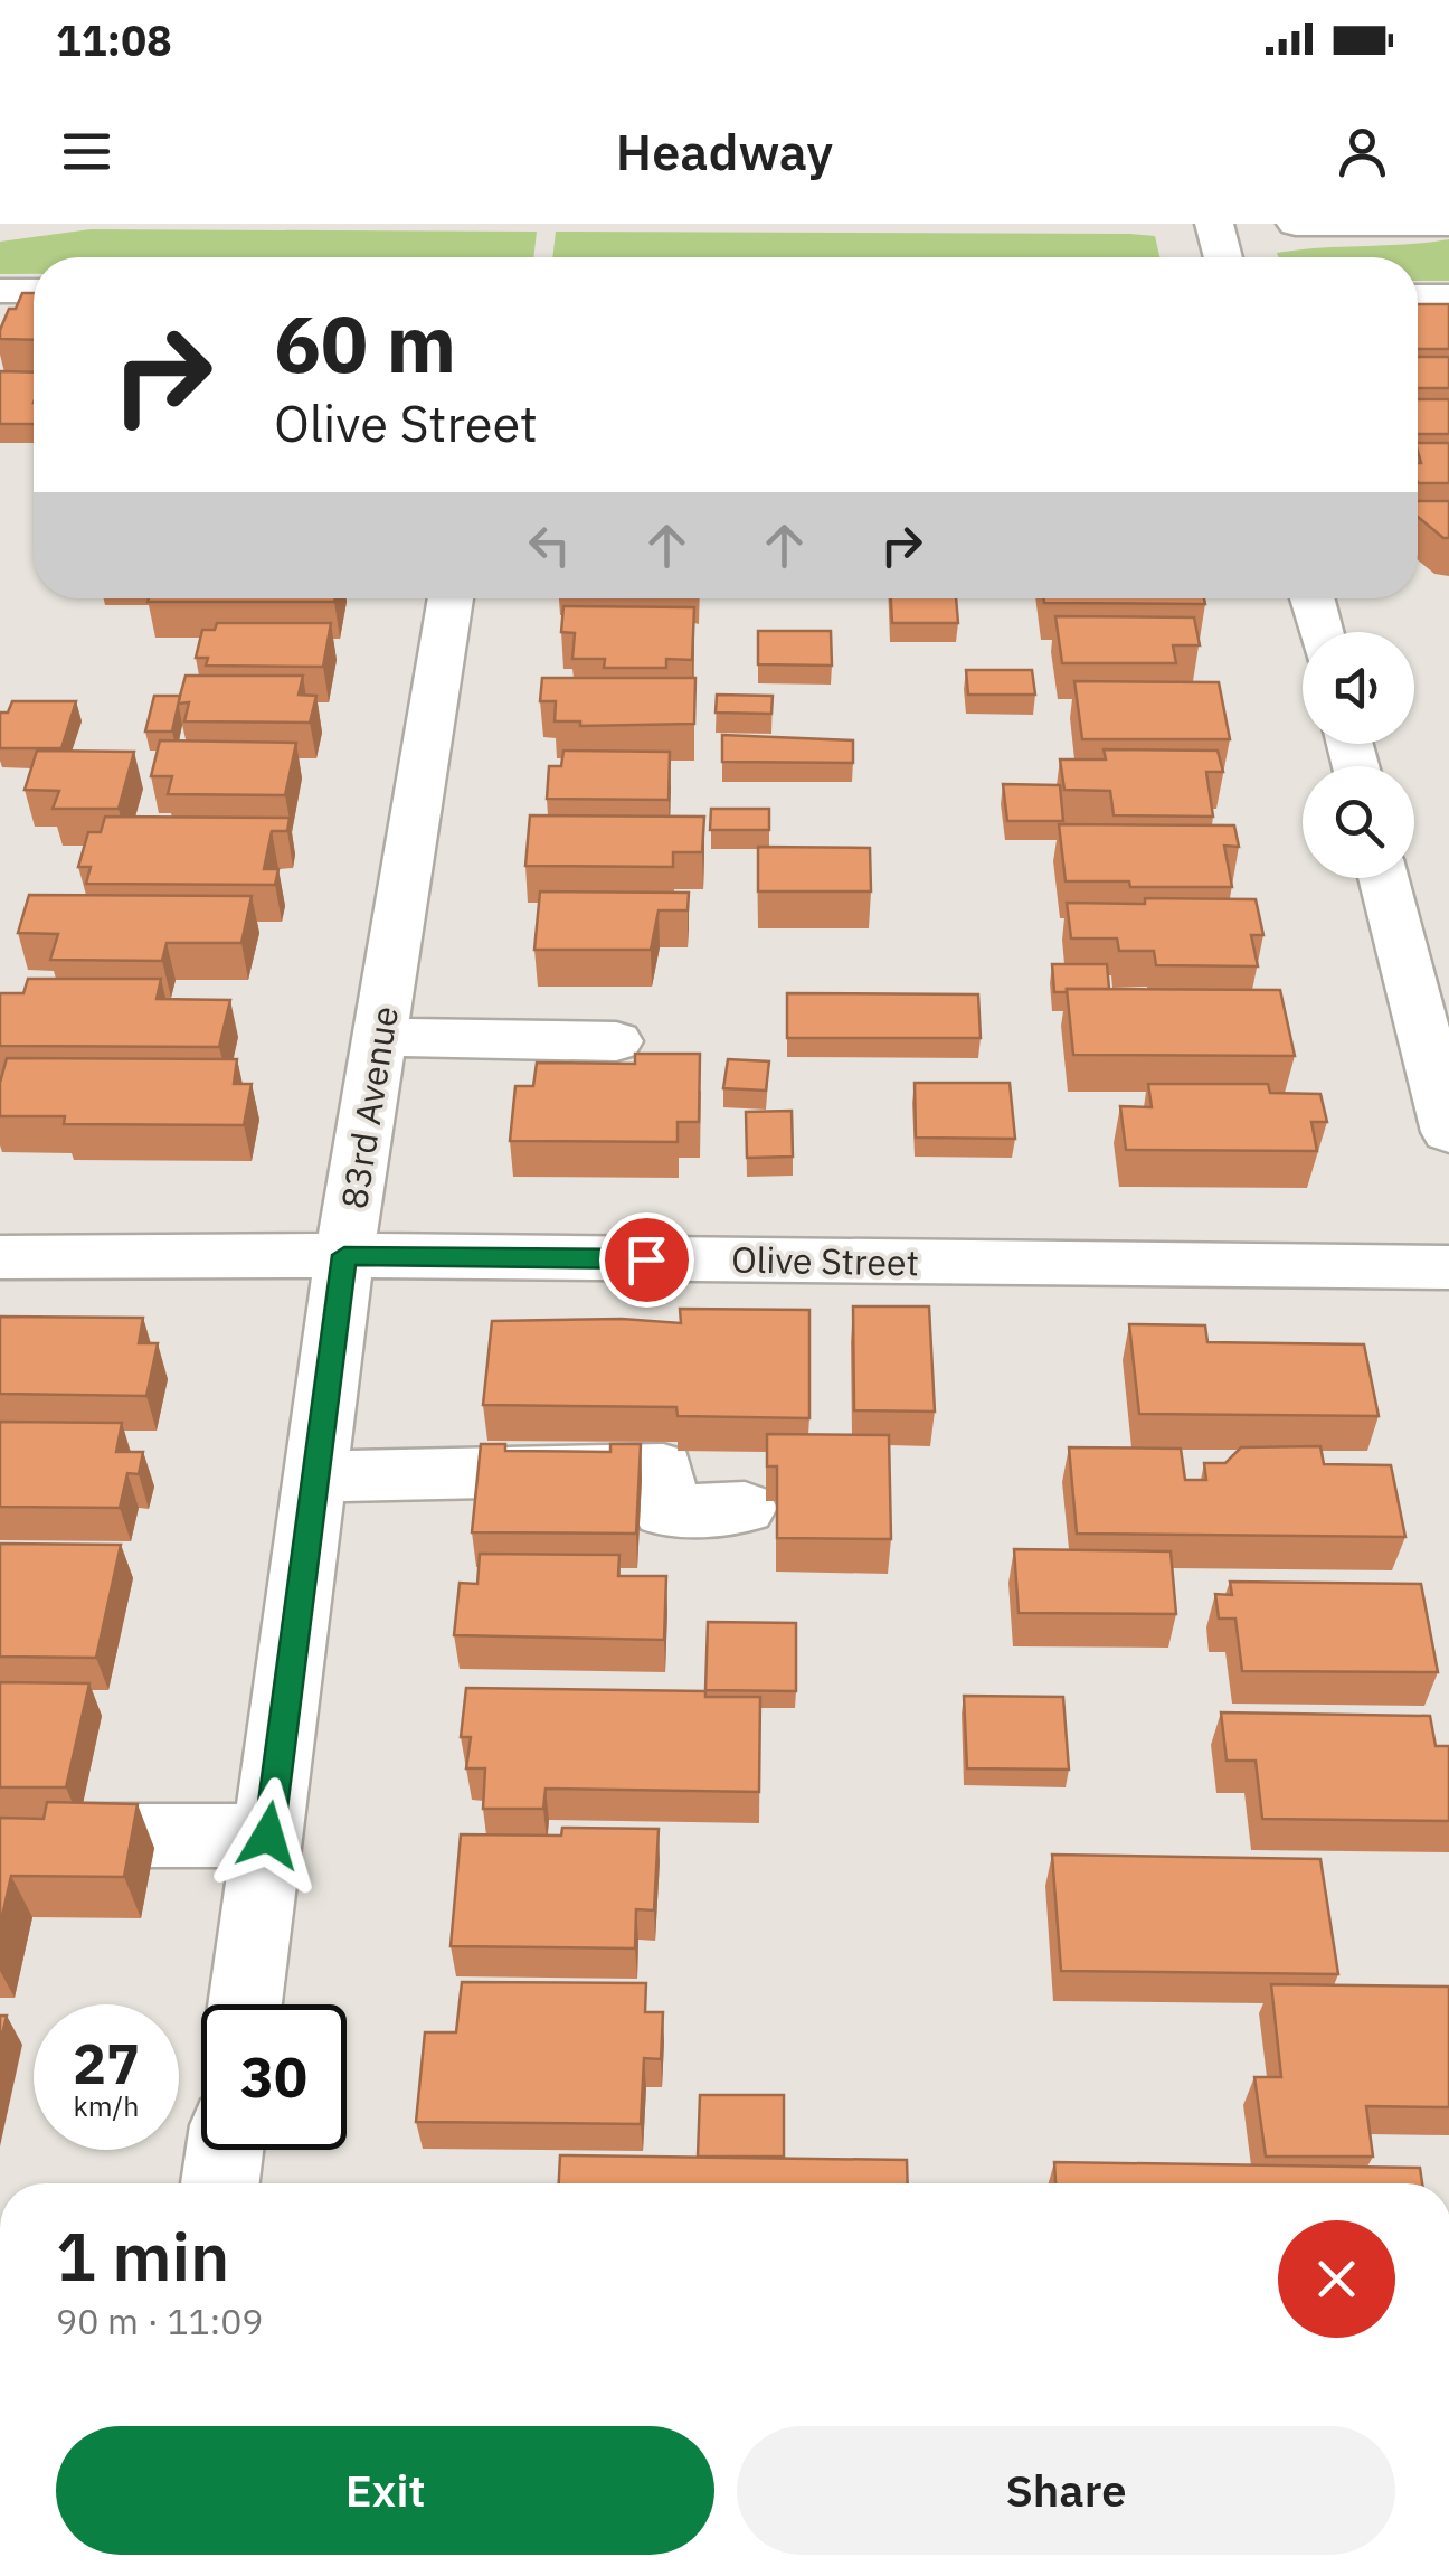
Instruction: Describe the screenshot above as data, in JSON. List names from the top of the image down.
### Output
{
  "streets": {
    "street": ["83rd Avenue", "Olive Street"]
  },
  "crossings": [
    ["83rd Avenue", "Olive Street"]
  ],
  "page": {
    "status": "11:08",
    "header": "Headway",
    "turn": ["60 m", "Olive Street"],
    "speed": "27 km/h",
    "limit": "30",
    "heading": ["1 min", "90 m · 11:09"],
    "buttons": ["Exit", "Share"]
  }
}
